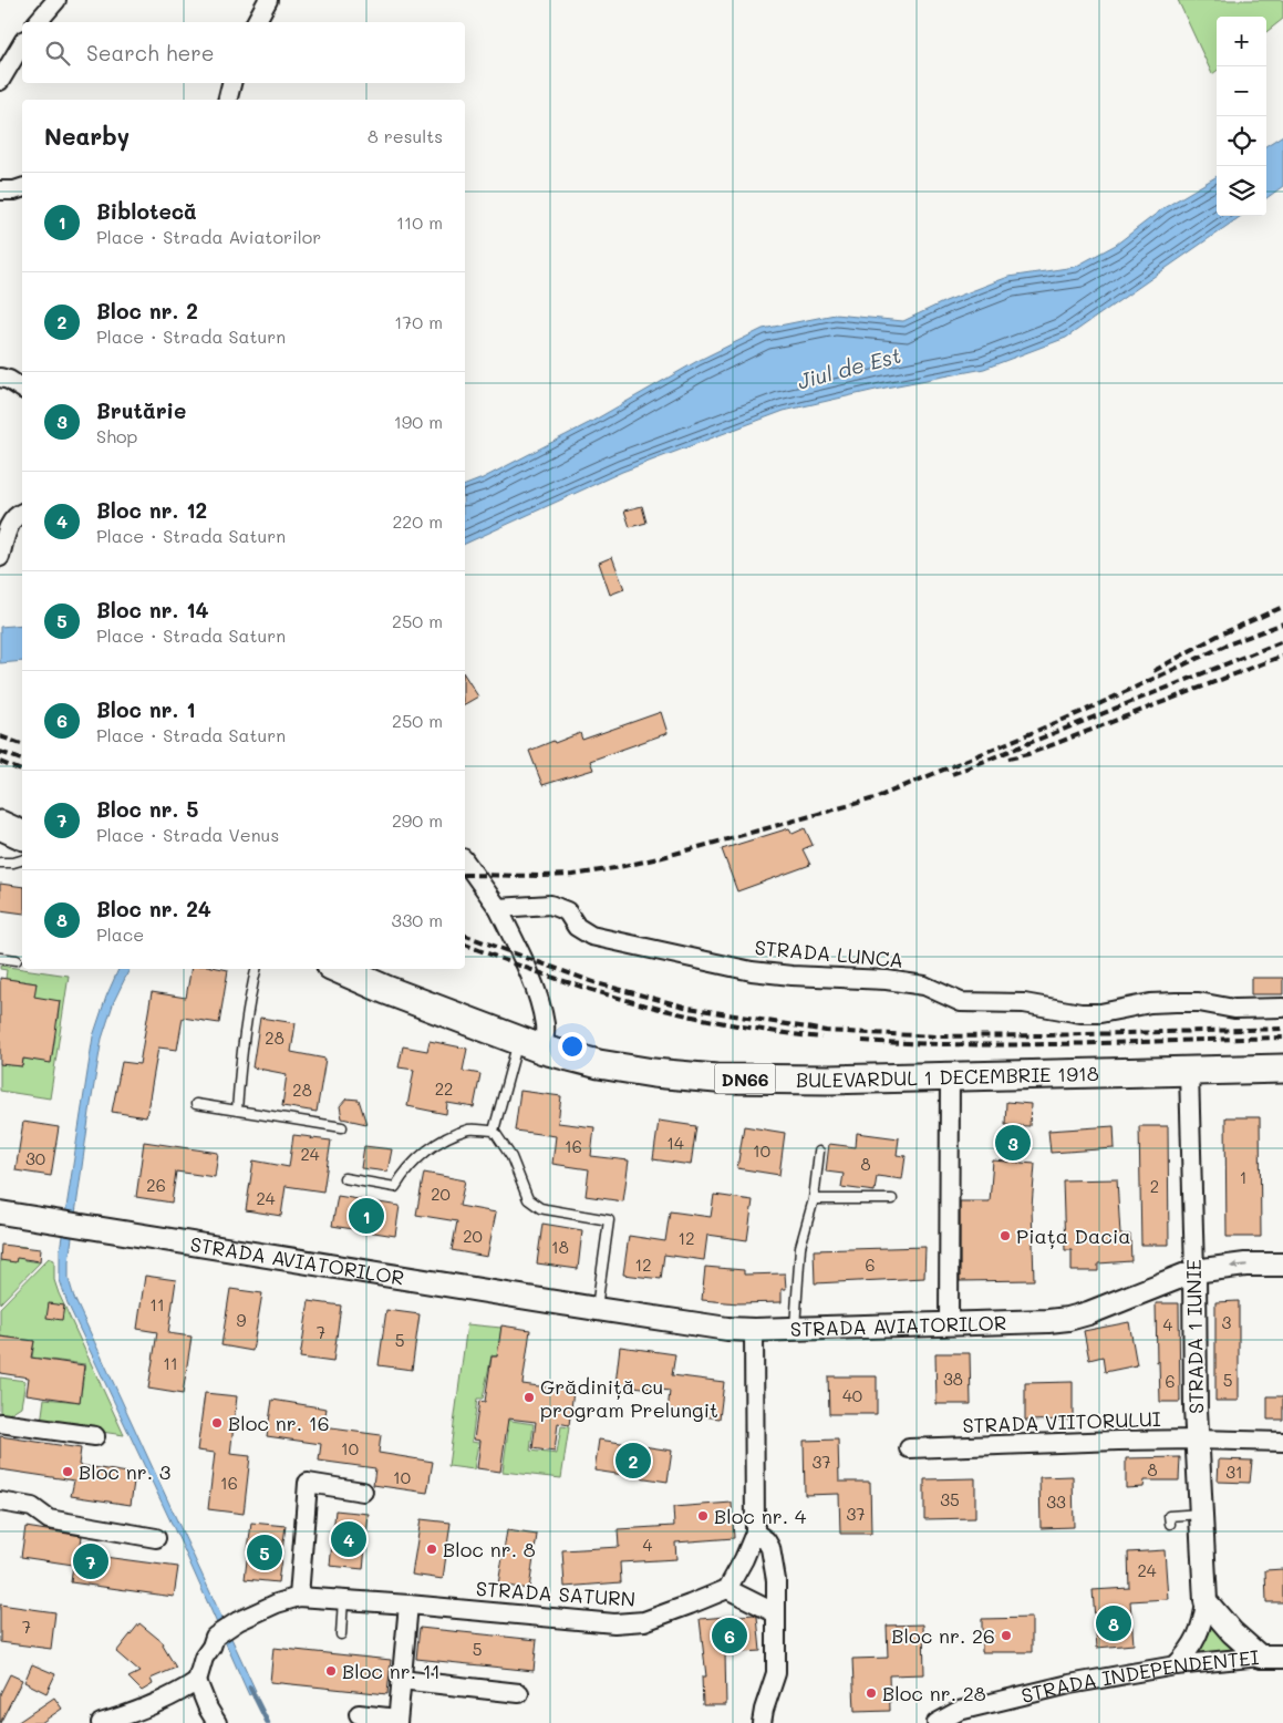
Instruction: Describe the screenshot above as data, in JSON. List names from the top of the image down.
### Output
{
  "streets": {
    "main road": ["BULEVARDUL 1 DECEMBRIE 1918", "DN66"],
    "street": [
      "STRADA LUNCA",
      "STRADA AVIATORILOR",
      "STRADA 1 IUNIE",
      "STRADA VIITORULUI",
      "STRADA SATURN",
      "STRADA INDEPENDENȚEI"
    ]
  },
  "crossings": [
    ["BULEVARDUL 1 DECEMBRIE 1918", "STRADA 1 IUNIE"],
    ["STRADA AVIATORILOR", "STRADA 1 IUNIE"],
    ["STRADA 1 IUNIE", "STRADA VIITORULUI"],
    ["STRADA 1 IUNIE", "STRADA INDEPENDENȚEI"]
  ],
  "water": ["Jiul de Est"],
  "places": [
    "Piața Dacia",
    "Grădiniță cu program Prelungit",
    "Bloc nr. 16",
    "Bloc nr. 3",
    "Bloc nr. 4",
    "Bloc nr. 8",
    "Bloc nr. 26",
    "Bloc nr. 11",
    "Bloc nr. 28"
  ],
  "house_numbers": [
    "28",
    "22",
    "28",
    "14",
    "16",
    "10",
    "24",
    "30",
    "8",
    "1",
    "26",
    "2",
    "20",
    "24",
    "20",
    "12",
    "18",
    "12",
    "6",
    "11",
    "9",
    "3",
    "4",
    "7",
    "5",
    "11",
    "38",
    "5",
    "6",
    "40",
    "10",
    "37",
    "8",
    "31",
    "10",
    "16",
    "35",
    "33",
    "37",
    "4",
    "24",
    "7",
    "5"
  ],
  "page": {
    "map_buttons": ["+", "−"],
    "search": "Search here",
    "heading": ["Nearby", "8 results"],
    "list": [
      {
        "mark": "1",
        "name": "Biblotecă",
        "note": "Place · Strada Aviatorilor",
        "value": "110 m"
      },
      {
        "mark": "2",
        "name": "Bloc nr. 2",
        "note": "Place · Strada Saturn",
        "value": "170 m"
      },
      {
        "mark": "3",
        "name": "Brutărie",
        "note": "Shop",
        "value": "190 m"
      },
      {
        "mark": "4",
        "name": "Bloc nr. 12",
        "note": "Place · Strada Saturn",
        "value": "220 m"
      },
      {
        "mark": "5",
        "name": "Bloc nr. 14",
        "note": "Place · Strada Saturn",
        "value": "250 m"
      },
      {
        "mark": "6",
        "name": "Bloc nr. 1",
        "note": "Place · Strada Saturn",
        "value": "250 m"
      },
      {
        "mark": "7",
        "name": "Bloc nr. 5",
        "note": "Place · Strada Venus",
        "value": "290 m"
      },
      {
        "mark": "8",
        "name": "Bloc nr. 24",
        "note": "Place",
        "value": "330 m"
      }
    ],
    "pins": [
      "3",
      "1",
      "2",
      "4",
      "5",
      "7",
      "8",
      "6"
    ]
  }
}
